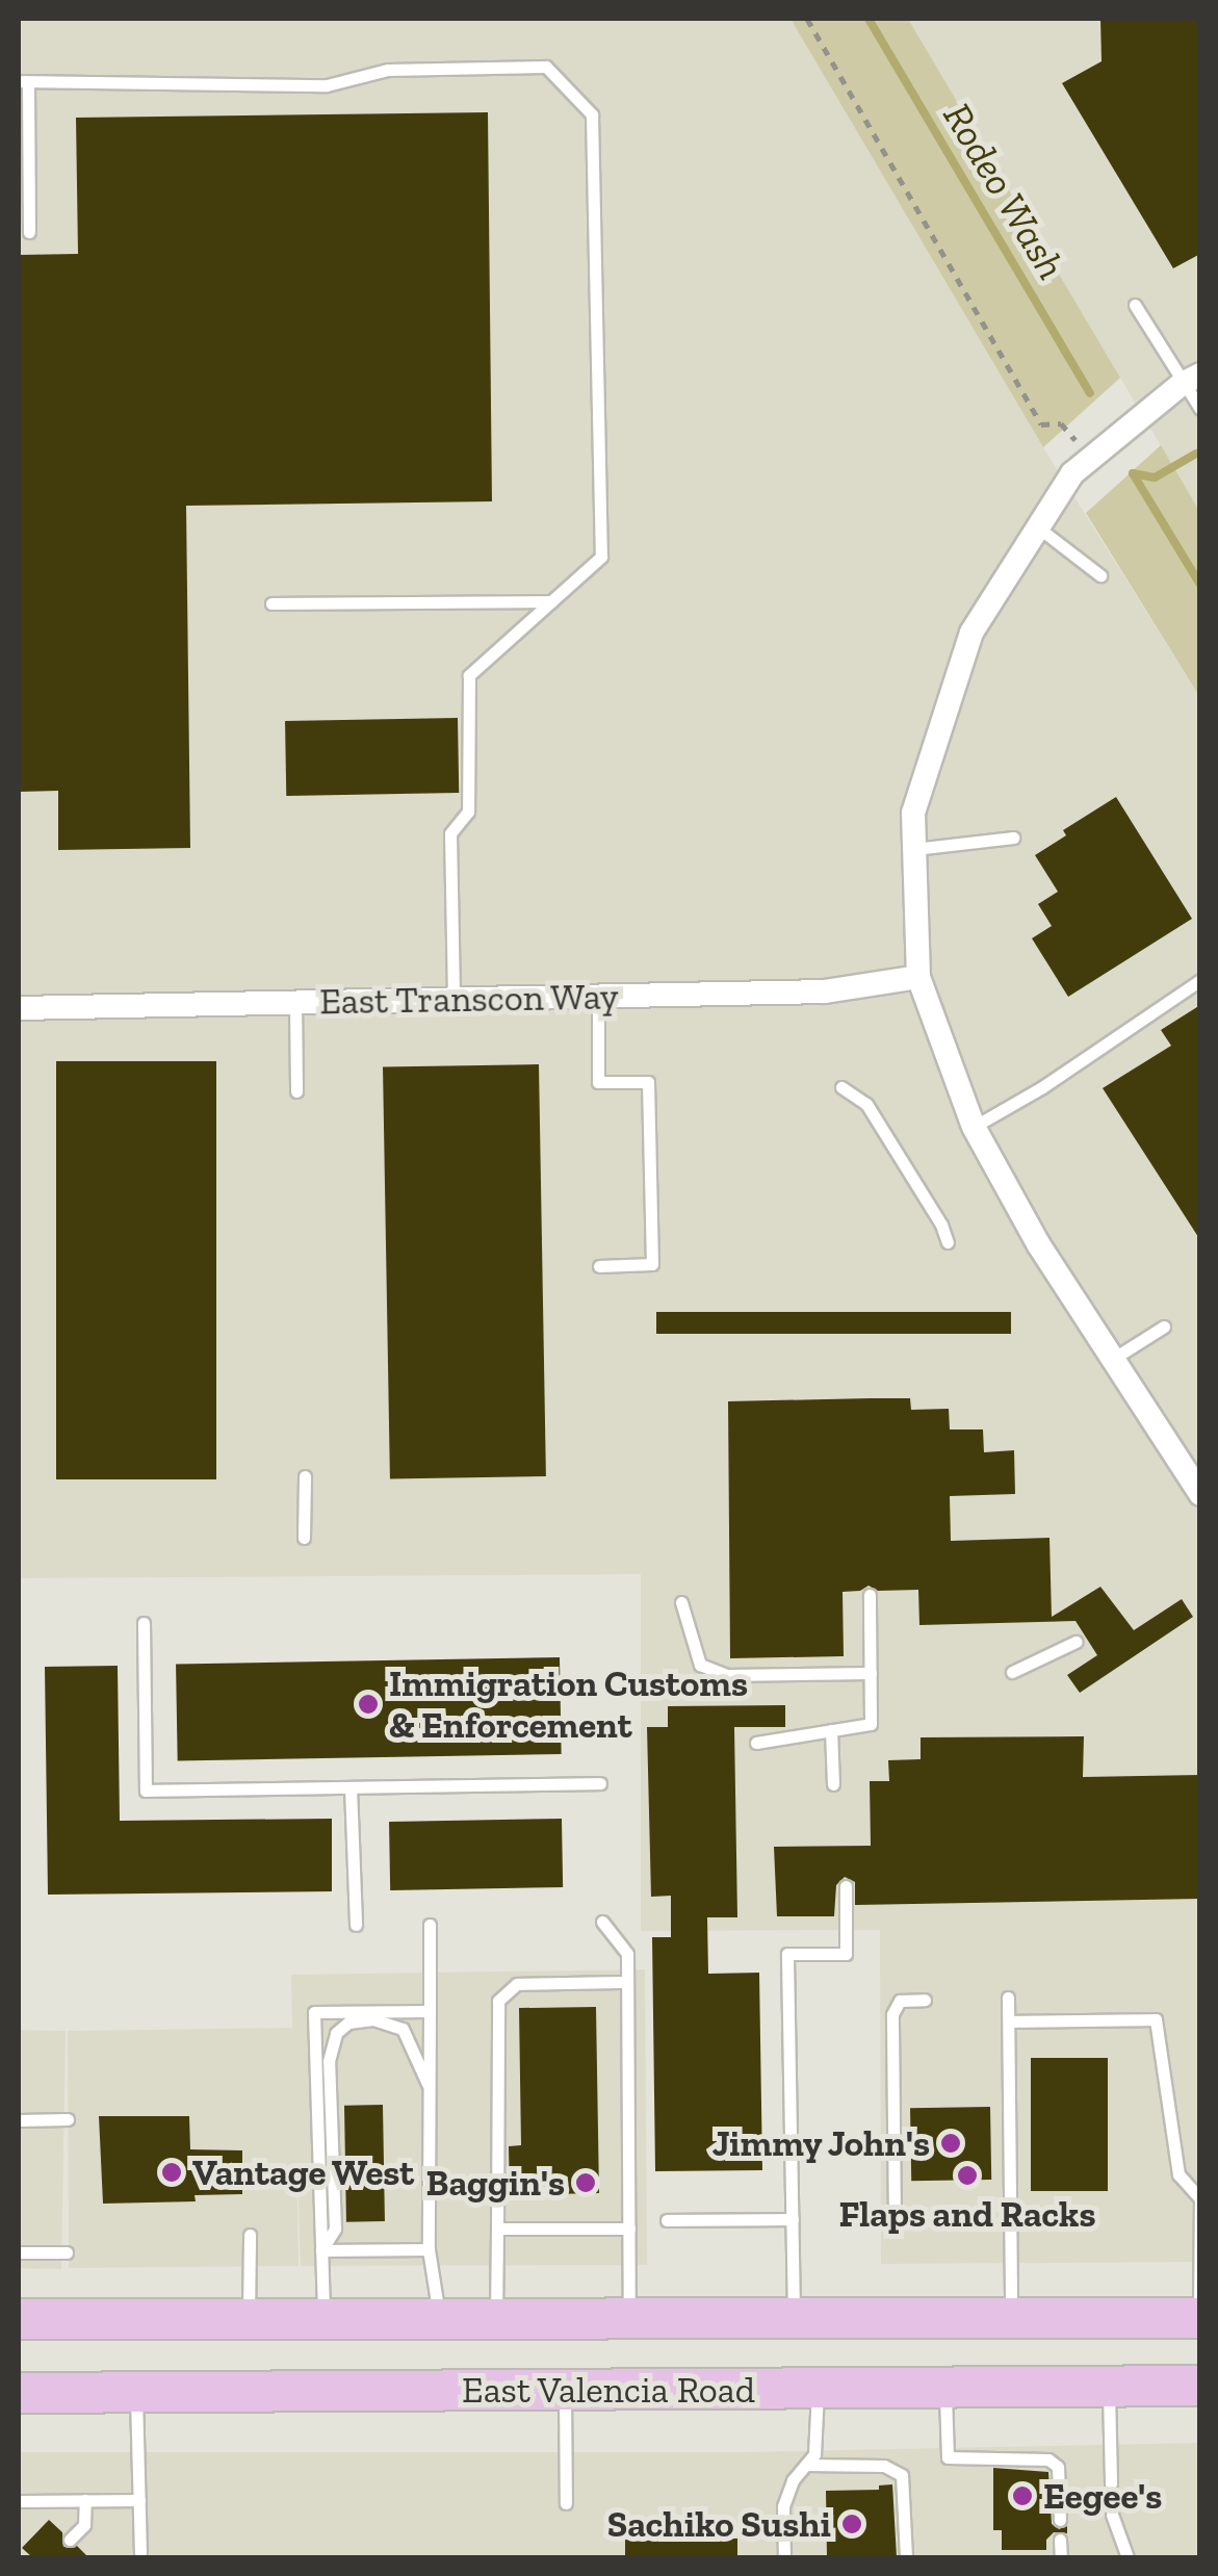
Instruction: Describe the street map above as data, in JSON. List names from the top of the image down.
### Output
{
  "streets": {
    "main road": ["East Valencia Road"],
    "street": ["East Transcon Way"]
  },
  "water": ["Rodeo Wash"],
  "places": [
    "Immigration Customs & Enforcement",
    "Jimmy John's",
    "Vantage West",
    "Flaps and Racks",
    "Baggin's",
    "Eegee's",
    "Sachiko Sushi"
  ]
}
